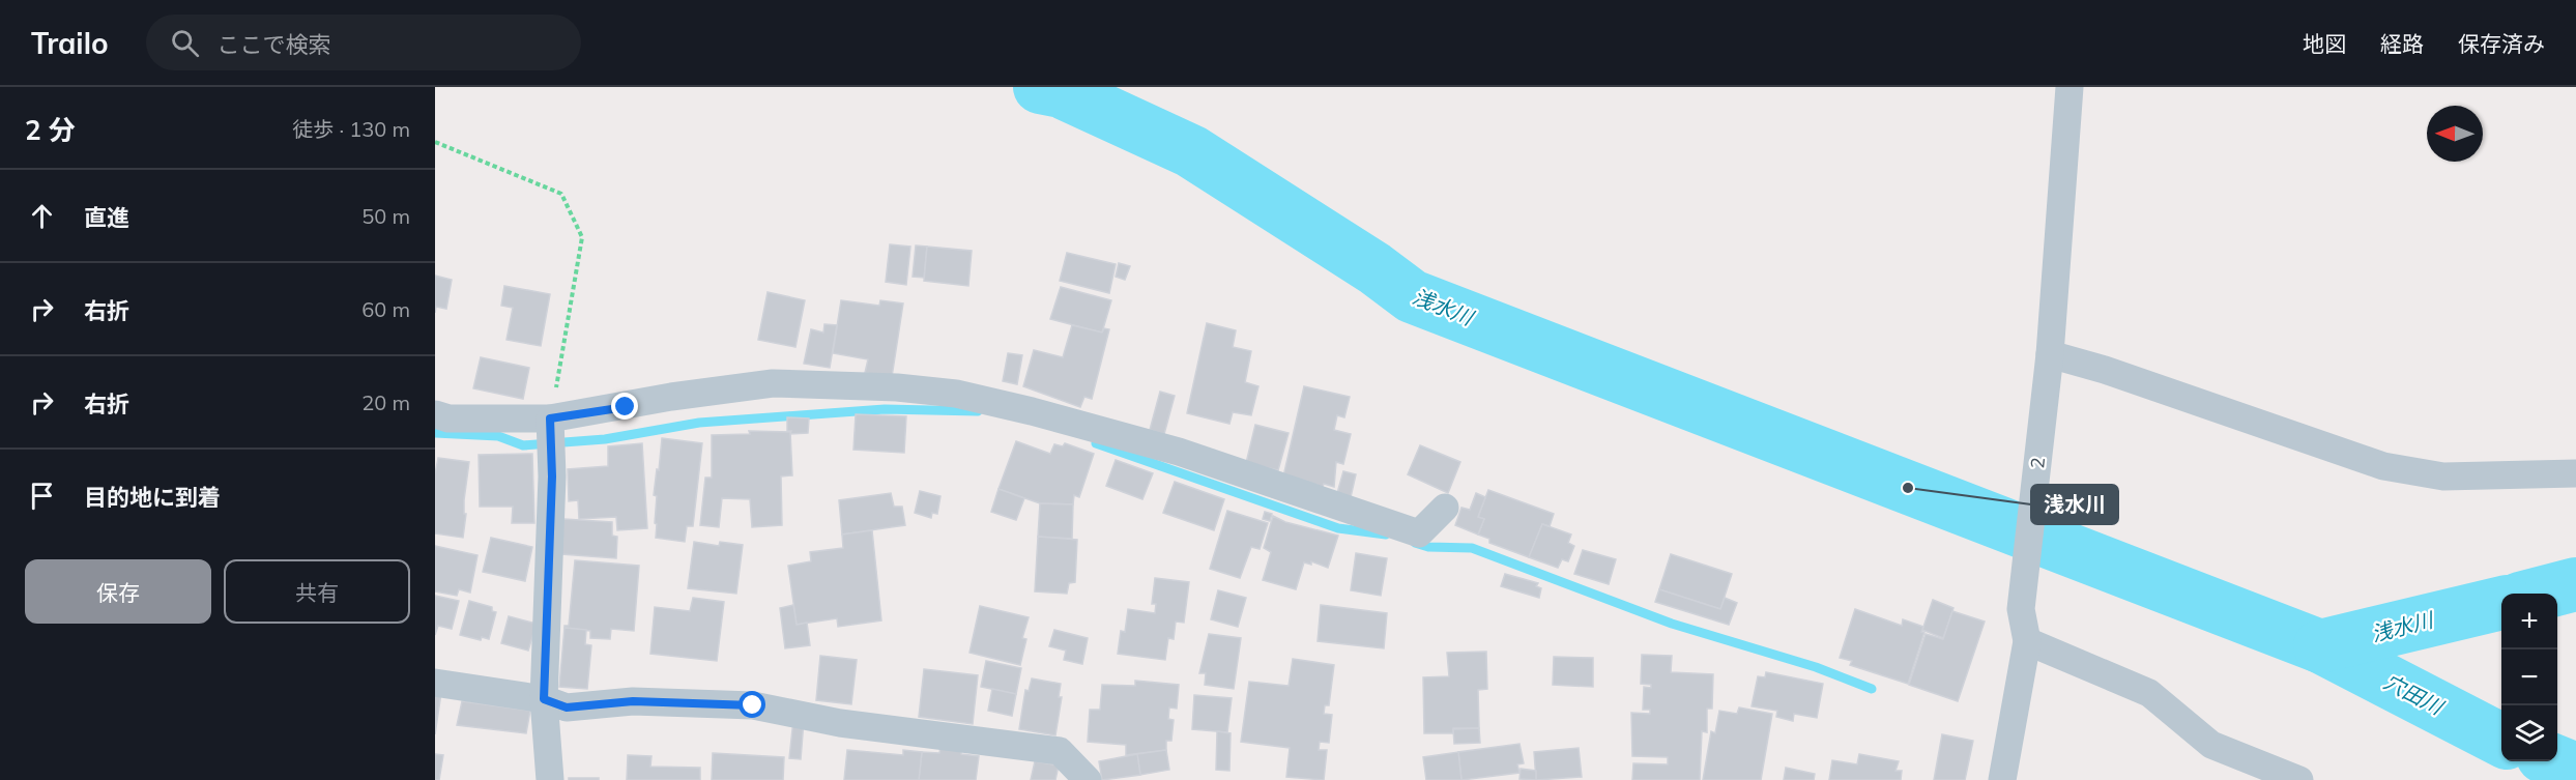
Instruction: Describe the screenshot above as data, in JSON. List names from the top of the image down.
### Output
{
  "streets": {
    "street": ["2"]
  },
  "water": ["浅水川", "穴田川"],
  "places": ["浅水川"],
  "north": "left",
  "page": {
    "header": "Trailo",
    "search": "ここで検索",
    "nav": ["地図", "経路", "保存済み"],
    "heading": ["2 分", "徒歩 · 130 m"],
    "list": [
      ["直進", "50 m"],
      ["右折", "60 m"],
      ["右折", "20 m"],
      "目的地に到着"
    ],
    "buttons": ["保存", "共有"],
    "map_buttons": ["+", "−"]
  }
}
